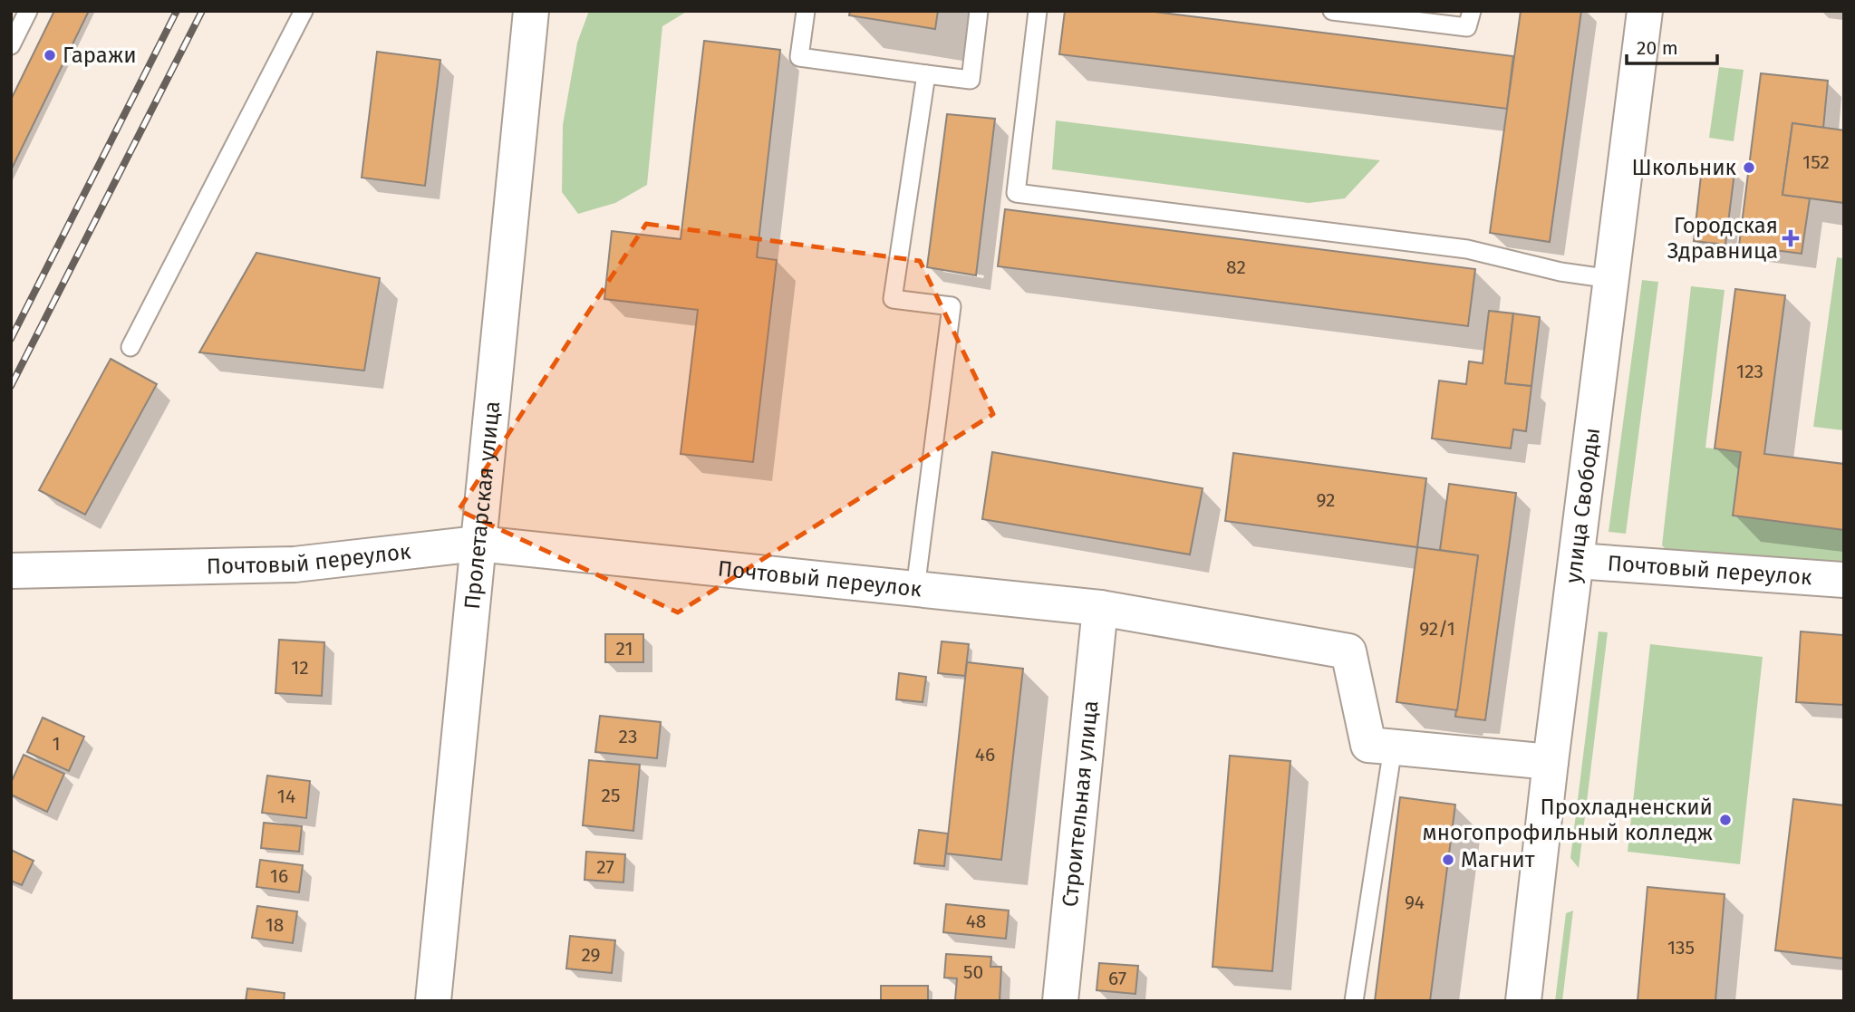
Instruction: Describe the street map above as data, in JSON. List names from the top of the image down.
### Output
{
  "streets": {
    "street": [
      "Пролетарская улица",
      "улица Свободы",
      "Почтовый переулок",
      "Строительная улица"
    ]
  },
  "crossings": [
    ["Пролетарская улица", "Почтовый переулок"],
    ["улица Свободы", "Почтовый переулок"],
    ["Почтовый переулок", "Строительная улица"]
  ],
  "places": {
    "other": [
      "Гаражи",
      "Школьник",
      "Прохладненский многопрофильный колледж",
      "Магнит"
    ],
    "health": ["Городская Здравница"]
  },
  "house_numbers": [
    "152",
    "82",
    "123",
    "92",
    "92/1",
    "21",
    "12",
    "23",
    "1",
    "46",
    "25",
    "14",
    "27",
    "16",
    "94",
    "48",
    "18",
    "135",
    "29",
    "50",
    "67"
  ],
  "scale_bar": "20 m"
}
